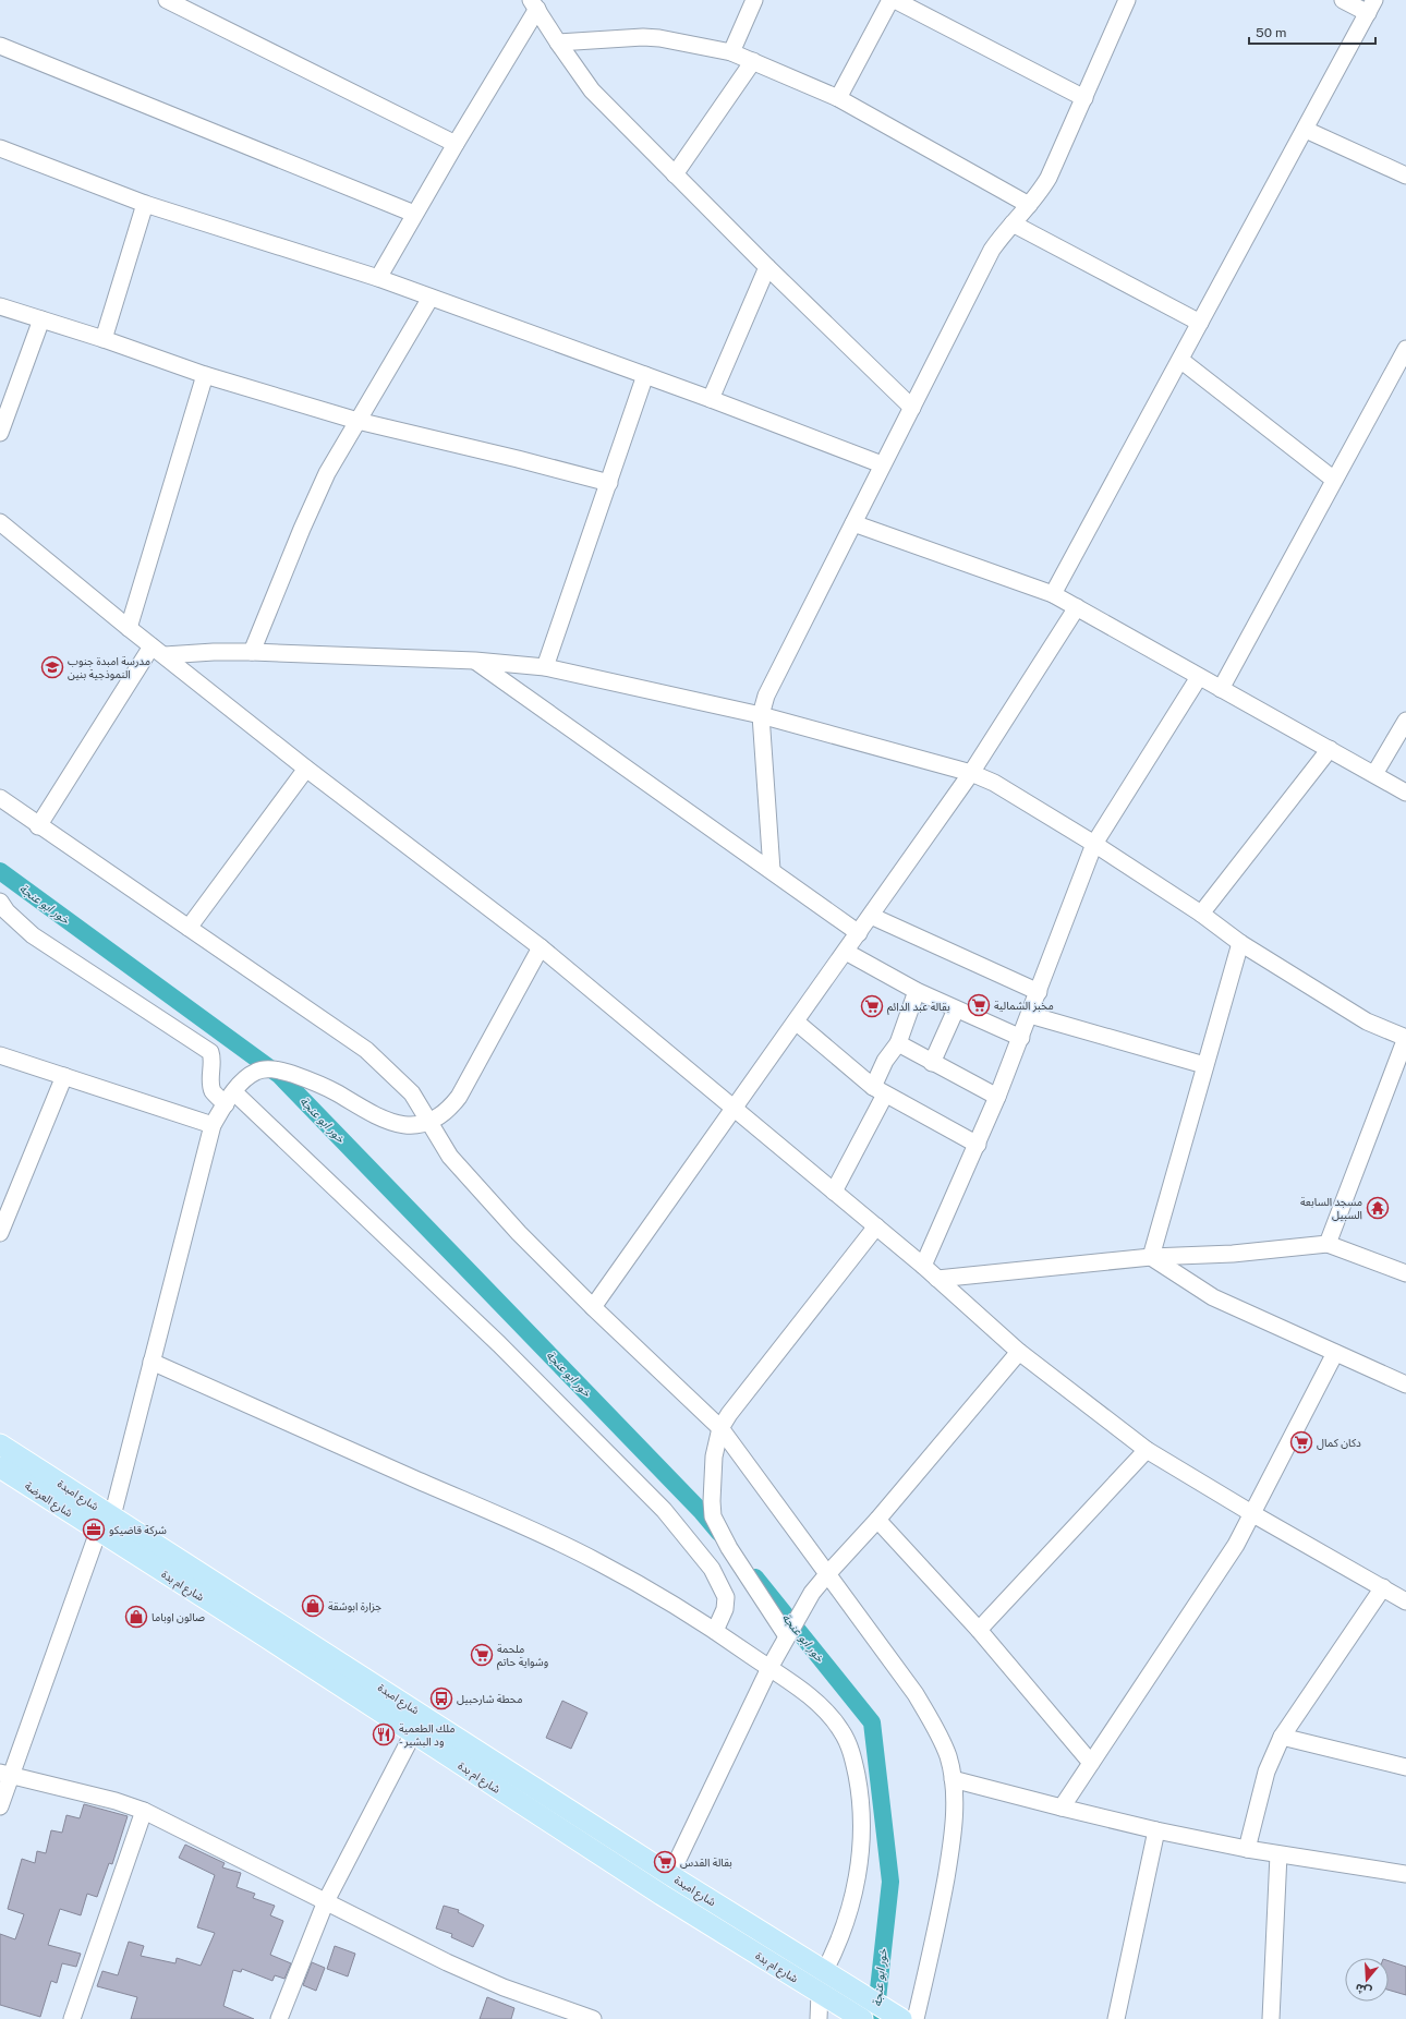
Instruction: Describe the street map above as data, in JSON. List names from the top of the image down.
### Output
{
  "streets": {
    "main road": ["شارع امبدة", "شارع العرضة", "شارع ام بدة"]
  },
  "crossings": [
    ["شارع امبدة", "شارع العرضة"],
    ["شارع امبدة", "شارع ام بدة"],
    ["شارع العرضة", "شارع ام بدة"]
  ],
  "water": ["خور ابو عنجة"],
  "places": {
    "school or university": ["مدرسة امبدة جنوب النموذجية بنين"],
    "supermarket": [
      "مخبز الشمالية",
      "بقالة عبد الدائم",
      "دكان كمال",
      "ملحمة وشواية حاتم",
      "بقالة القدس"
    ],
    "temple": ["مسجد السابعة السبيل"],
    "office": ["شركة قاضيكو"],
    "shop": ["جزارة ابوشقة", "صالون اوباما"],
    "bus stop": ["محطة شارحبيل"],
    "restaurant": ["ملك الطعمية - ود البشير"]
  },
  "scale_bar": "50 m",
  "north": "bottom"
}
